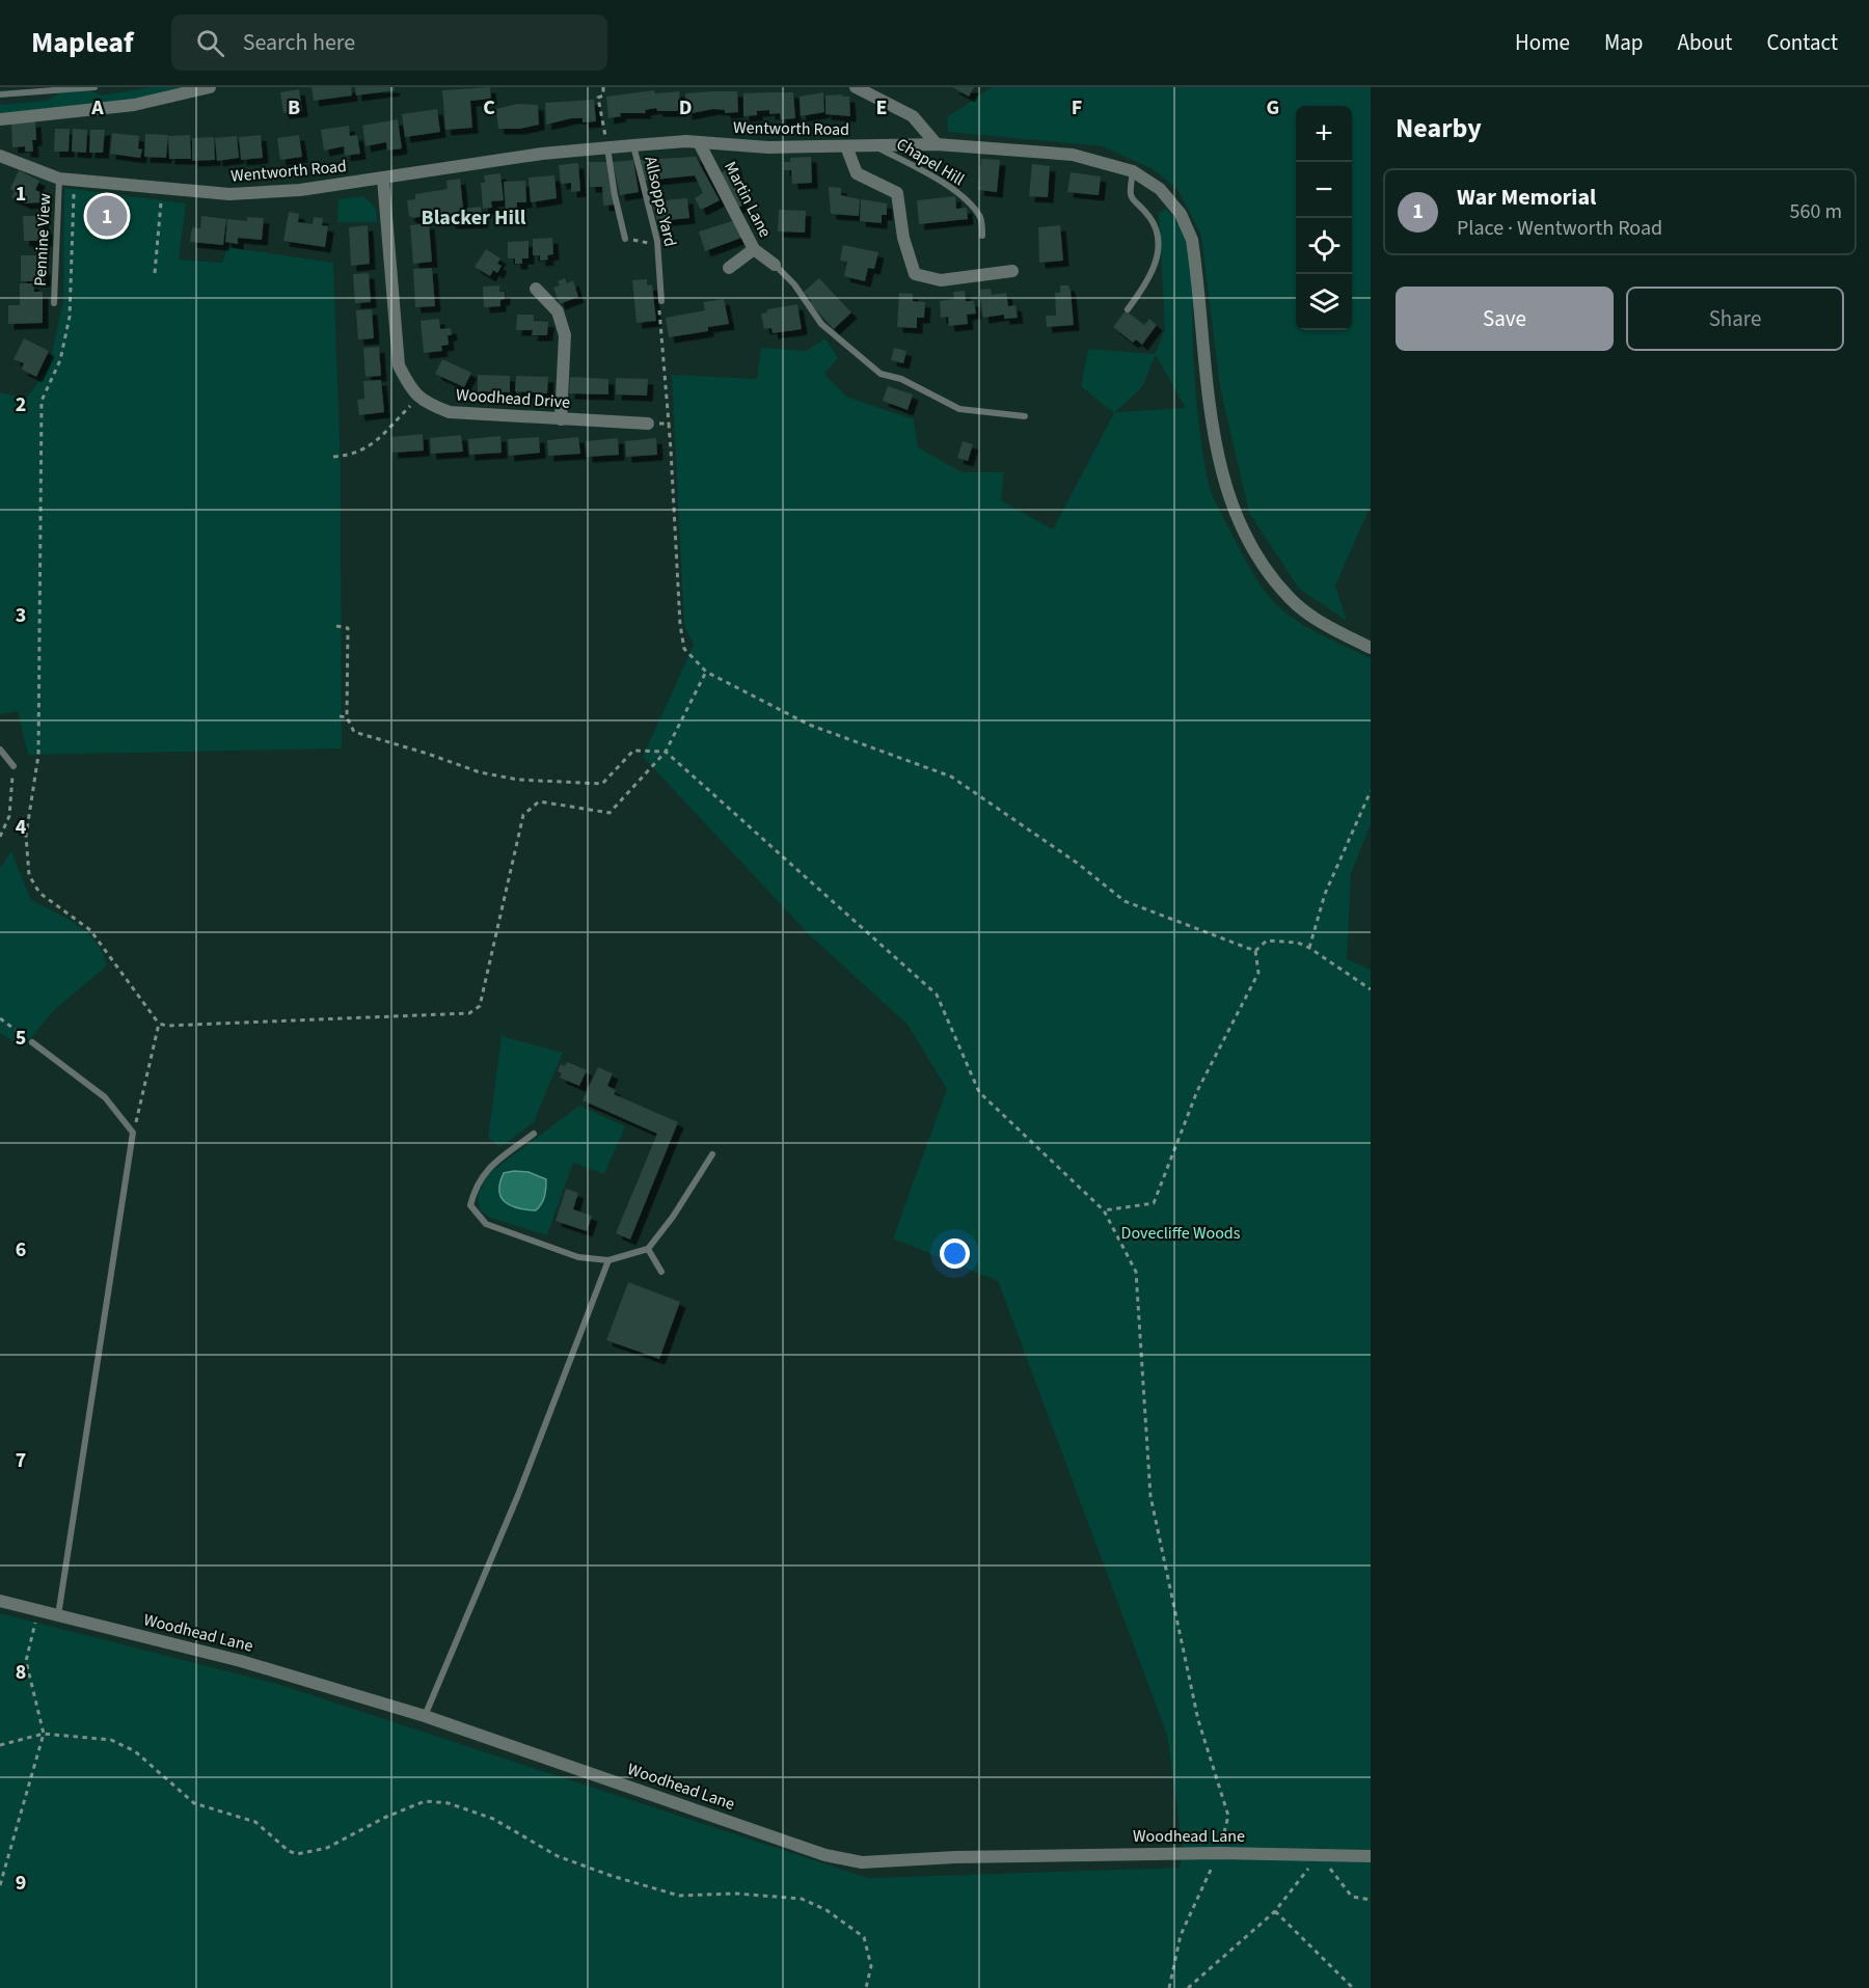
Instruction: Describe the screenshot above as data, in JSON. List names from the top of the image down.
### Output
{
  "streets": {
    "street": [
      "Wentworth Road",
      "Martin Lane",
      "Woodhead Drive",
      "Woodhead Lane"
    ],
    "lane": ["Chapel Hill", "Allsopps Yard", "Pennine View"]
  },
  "crossings": [
    ["Wentworth Road", "Chapel Hill"],
    ["Wentworth Road", "Martin Lane"],
    ["Wentworth Road", "Allsopps Yard"],
    ["Wentworth Road", "Pennine View"]
  ],
  "districts": ["Blacker Hill"],
  "parks": ["Dovecliffe Woods"],
  "page": {
    "header": "Mapleaf",
    "search": "Search here",
    "nav": [
      "Home",
      "Map",
      "About",
      "Contact"
    ],
    "heading": "Nearby",
    "map_buttons": ["+", "−"],
    "list": [
      {
        "mark": "1",
        "name": "War Memorial",
        "note": "Place · Wentworth Road",
        "value": "560 m"
      }
    ],
    "pins": "1",
    "buttons": ["Save", "Share"]
  },
  "grid": {
    "columns": [
      "A",
      "B",
      "C",
      "D",
      "E",
      "F",
      "G"
    ],
    "rows": [
      "1",
      "2",
      "3",
      "4",
      "5",
      "6",
      "7",
      "8",
      "9"
    ]
  }
}
